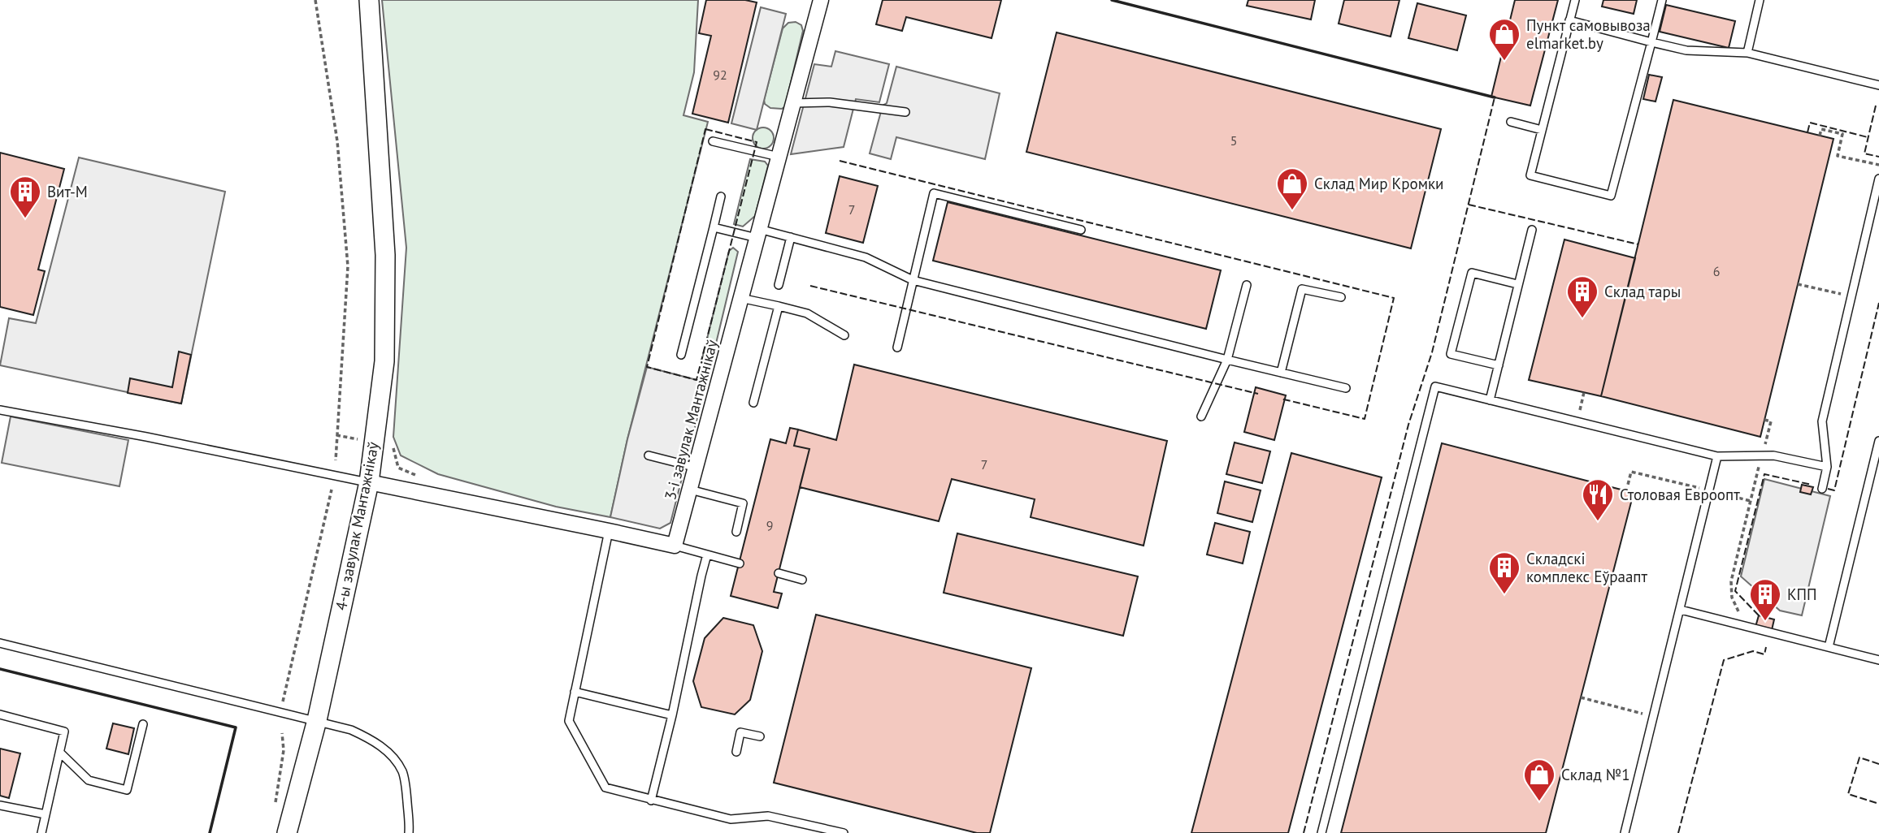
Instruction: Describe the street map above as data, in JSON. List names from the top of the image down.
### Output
{
  "streets": {
    "street": ["3-і завулак Мантажнікаў", "4-ы завулак Мантажнікаў"]
  },
  "places": {
    "shop": ["Пункт самовывоза elmarket.by", "Склад Мир Кромки", "Склад №1"],
    "building": [
      "Вит-М",
      "Склад тары",
      "Складскі комплекс Еўраапт",
      "КПП"
    ],
    "restaurant": ["Столовая Евроопт"]
  },
  "house_numbers": [
    "92",
    "5",
    "7",
    "6",
    "7",
    "9"
  ]
}
